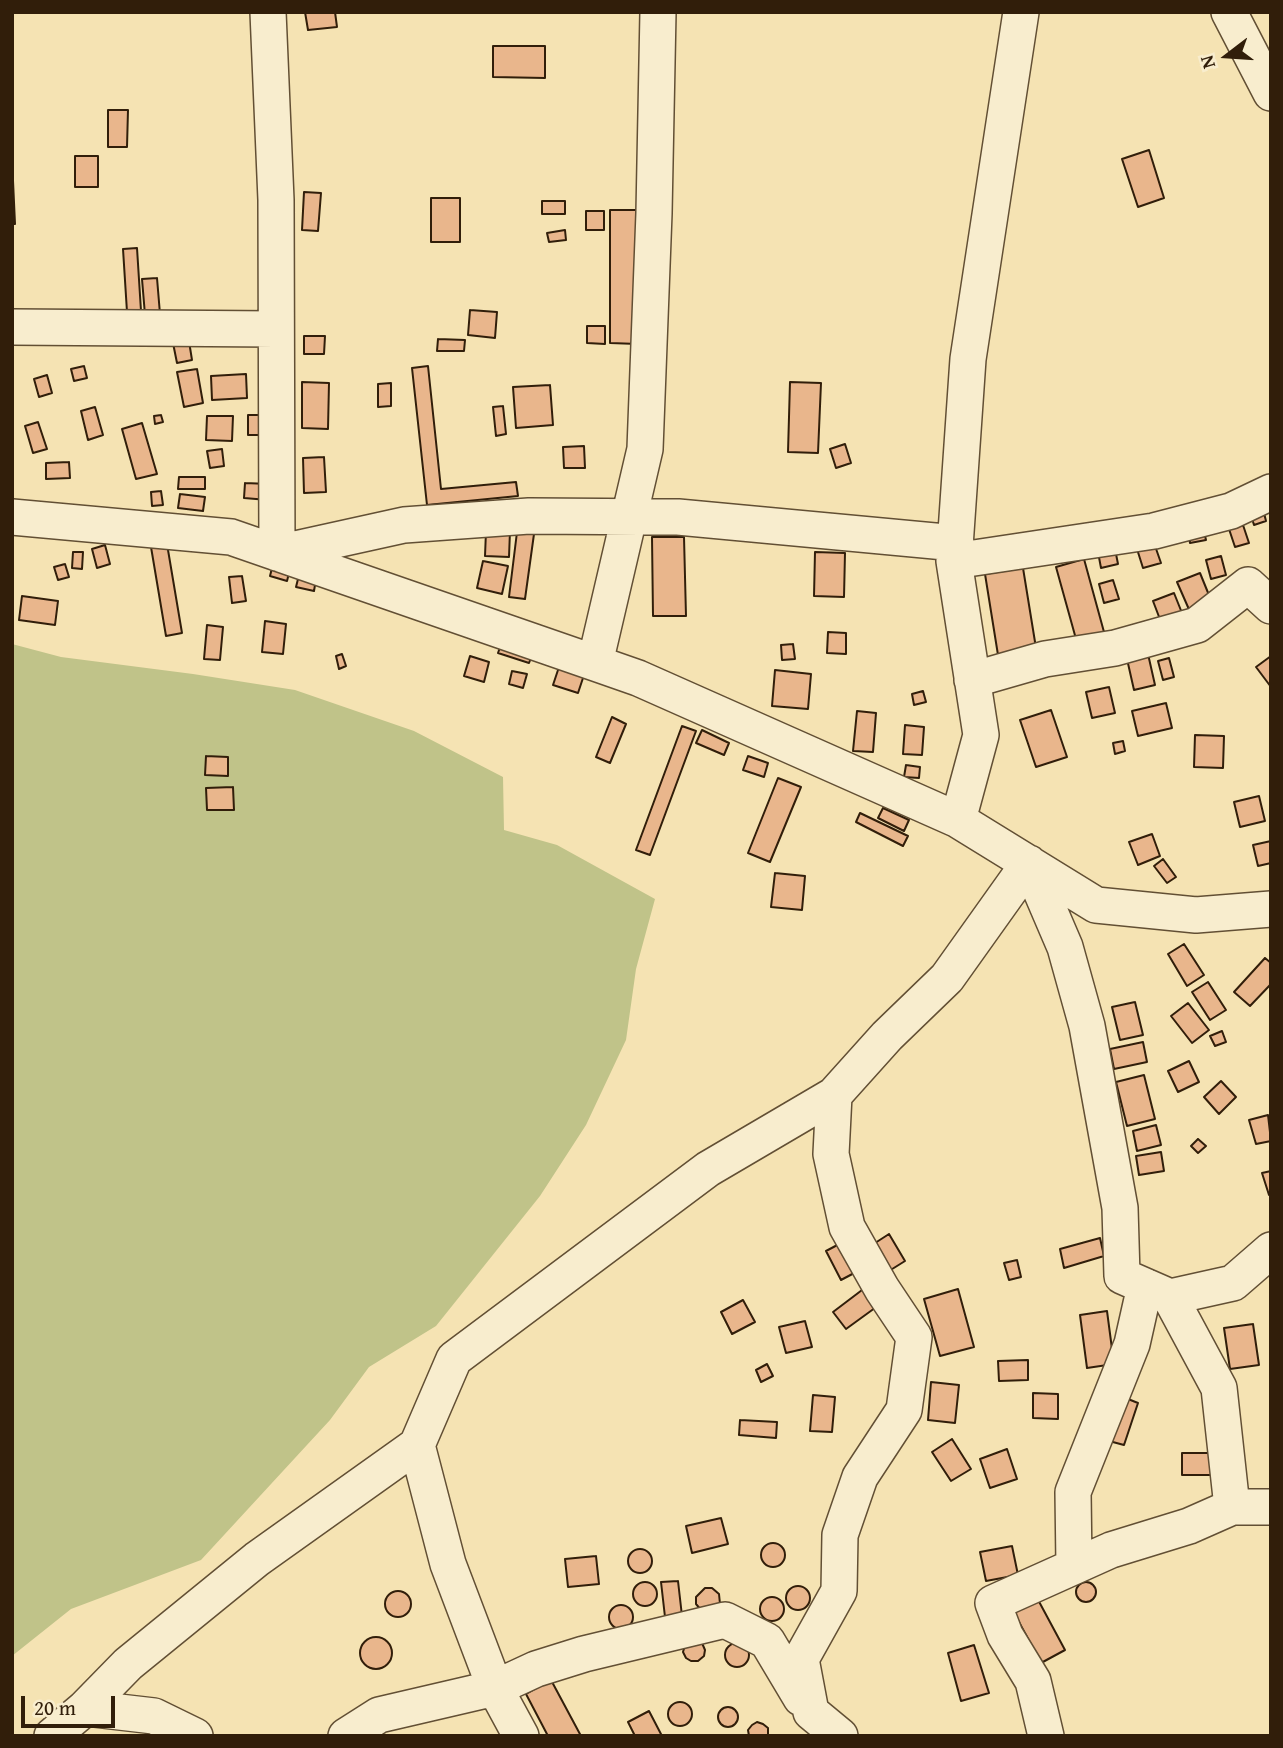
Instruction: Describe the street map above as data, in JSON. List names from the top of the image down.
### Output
{
  "scale_bar": "20 m",
  "north": "left"
}
